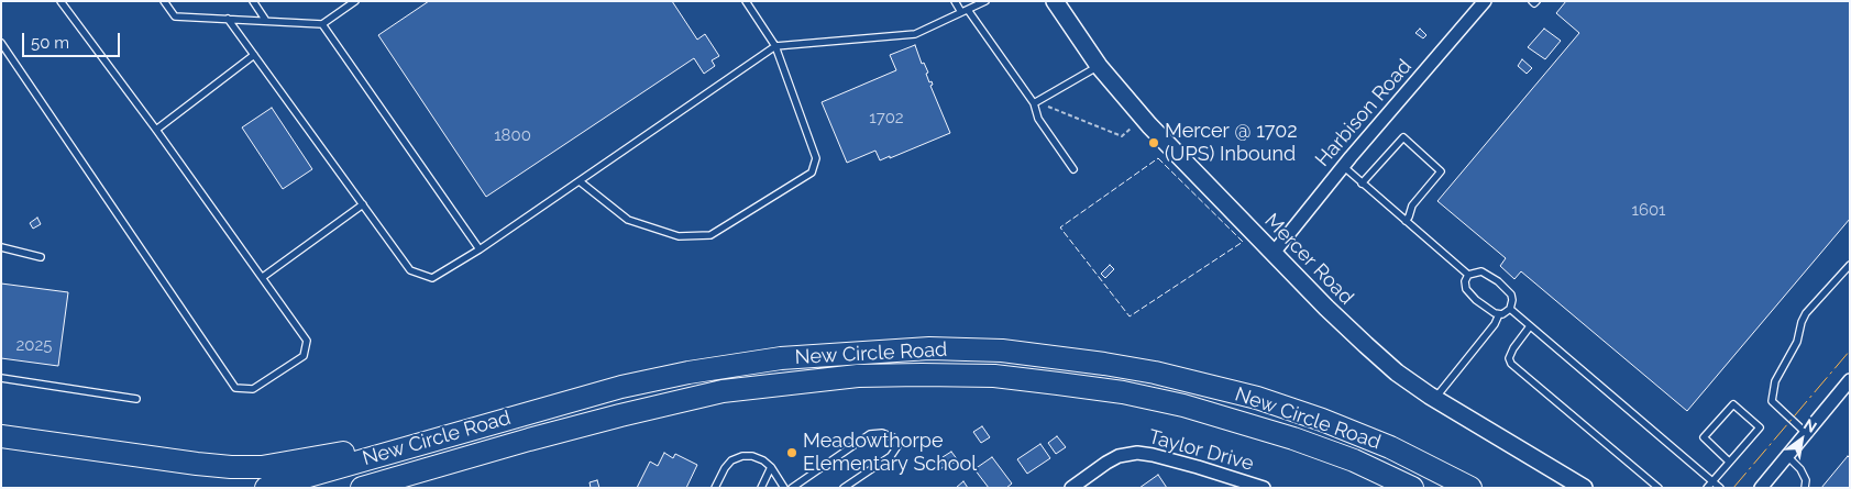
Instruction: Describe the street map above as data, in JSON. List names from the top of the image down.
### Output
{
  "streets": {
    "highway": ["New Circle Road"],
    "street": ["Harbison Road", "Mercer Road", "Taylor Drive"]
  },
  "crossings": [
    ["Harbison Road", "Mercer Road"]
  ],
  "places": ["Mercer @ 1702 (UPS) Inbound", "Meadowthorpe Elementary School"],
  "house_numbers": [
    "1702",
    "1800",
    "1601",
    "2025"
  ],
  "scale_bar": "50 m",
  "north": "top right"
}
